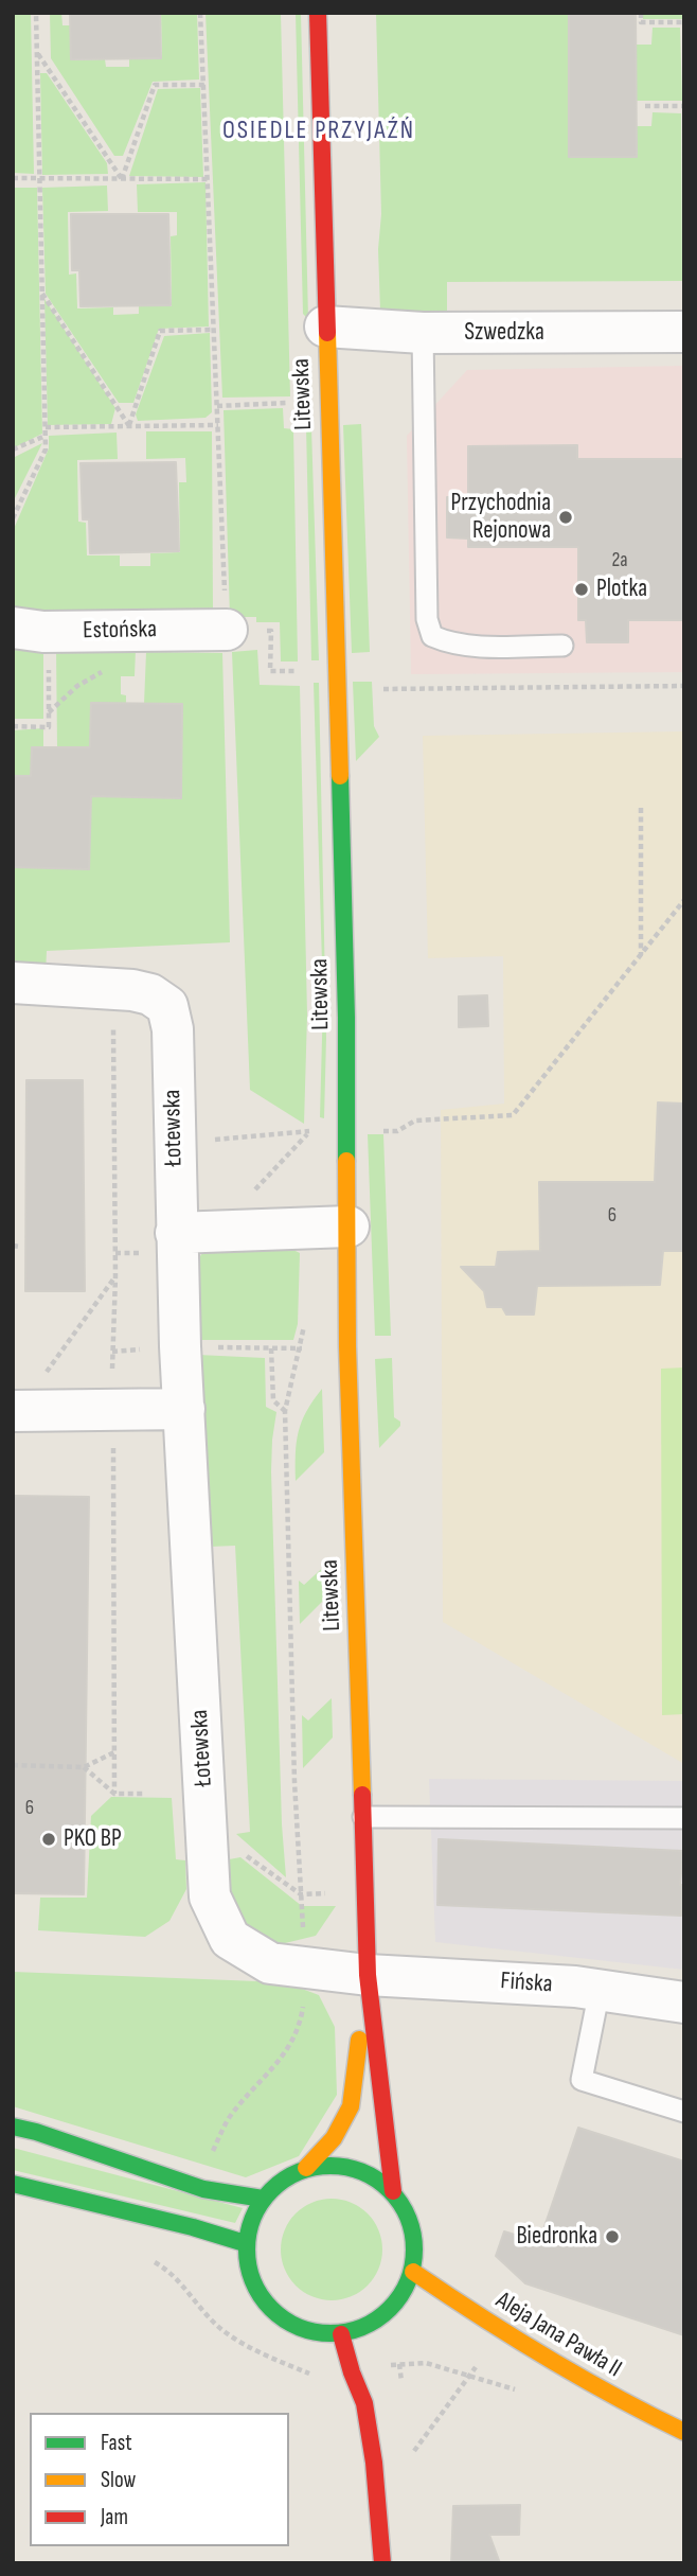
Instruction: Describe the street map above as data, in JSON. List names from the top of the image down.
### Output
{
  "streets": {
    "street": [
      "Szwedzka",
      "Litewska",
      "Estońska",
      "Łotewska",
      "Fińska",
      "Aleja Jana Pawła II"
    ]
  },
  "crossings": [
    ["Szwedzka", "Litewska"],
    ["Litewska", "Łotewska"],
    ["Litewska", "Fińska"],
    ["Litewska", "Aleja Jana Pawła II"],
    ["Łotewska", "Fińska"]
  ],
  "districts": ["OSIEDLE PRZYJAŹŃ"],
  "places": [
    "Przychodnia Rejonowa",
    "Plotka",
    "PKO BP",
    "Biedronka"
  ],
  "house_numbers": ["2a", "6", "6"],
  "legend": ["Fast", "Slow", "Jam"]
}
